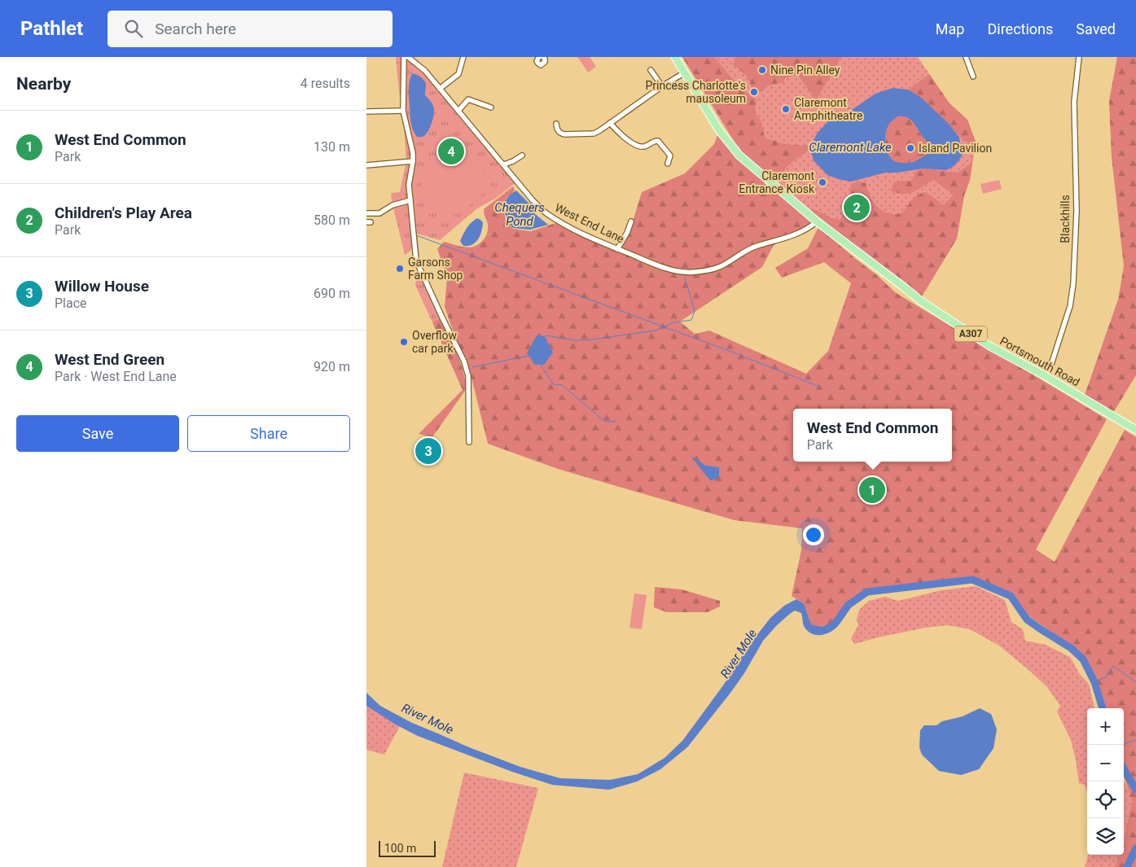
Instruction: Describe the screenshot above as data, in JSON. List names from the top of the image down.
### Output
{
  "streets": {
    "main road": ["A307", "Portsmouth Road"],
    "street": ["Blackhills", "West End Lane"]
  },
  "crossings": [
    ["Blackhills", "Portsmouth Road"],
    ["West End Lane", "A307"],
    ["West End Lane", "Portsmouth Road"],
    ["A307", "Portsmouth Road"]
  ],
  "water": ["Claremont Lake", "Chequers Pond", "River Mole"],
  "places": [
    "Nine Pin Alley",
    "Princess Charlotte's mausoleum",
    "Claremont Amphitheatre",
    "Island Pavilion",
    "Claremont Entrance Kiosk",
    "Garsons Farm Shop",
    "Overflow car park"
  ],
  "scale_bar": "100 m",
  "page": {
    "header": "Pathlet",
    "search": "Search here",
    "nav": ["Map", "Directions", "Saved"],
    "heading": ["Nearby", "4 results"],
    "list": [
      {
        "mark": "1",
        "name": "West End Common",
        "note": "Park",
        "value": "130 m"
      },
      {
        "mark": "2",
        "name": "Children's Play Area",
        "note": "Park",
        "value": "580 m"
      },
      {
        "mark": "3",
        "name": "Willow House",
        "note": "Place",
        "value": "690 m"
      },
      {
        "mark": "4",
        "name": "West End Green",
        "note": "Park · West End Lane",
        "value": "920 m"
      }
    ],
    "pins": [
      "4",
      "2",
      "3",
      "1"
    ],
    "buttons": ["Save", "Share"],
    "popup": ["West End Common", "Park"],
    "map_buttons": ["+", "−"],
    "scale": "100 m"
  }
}
